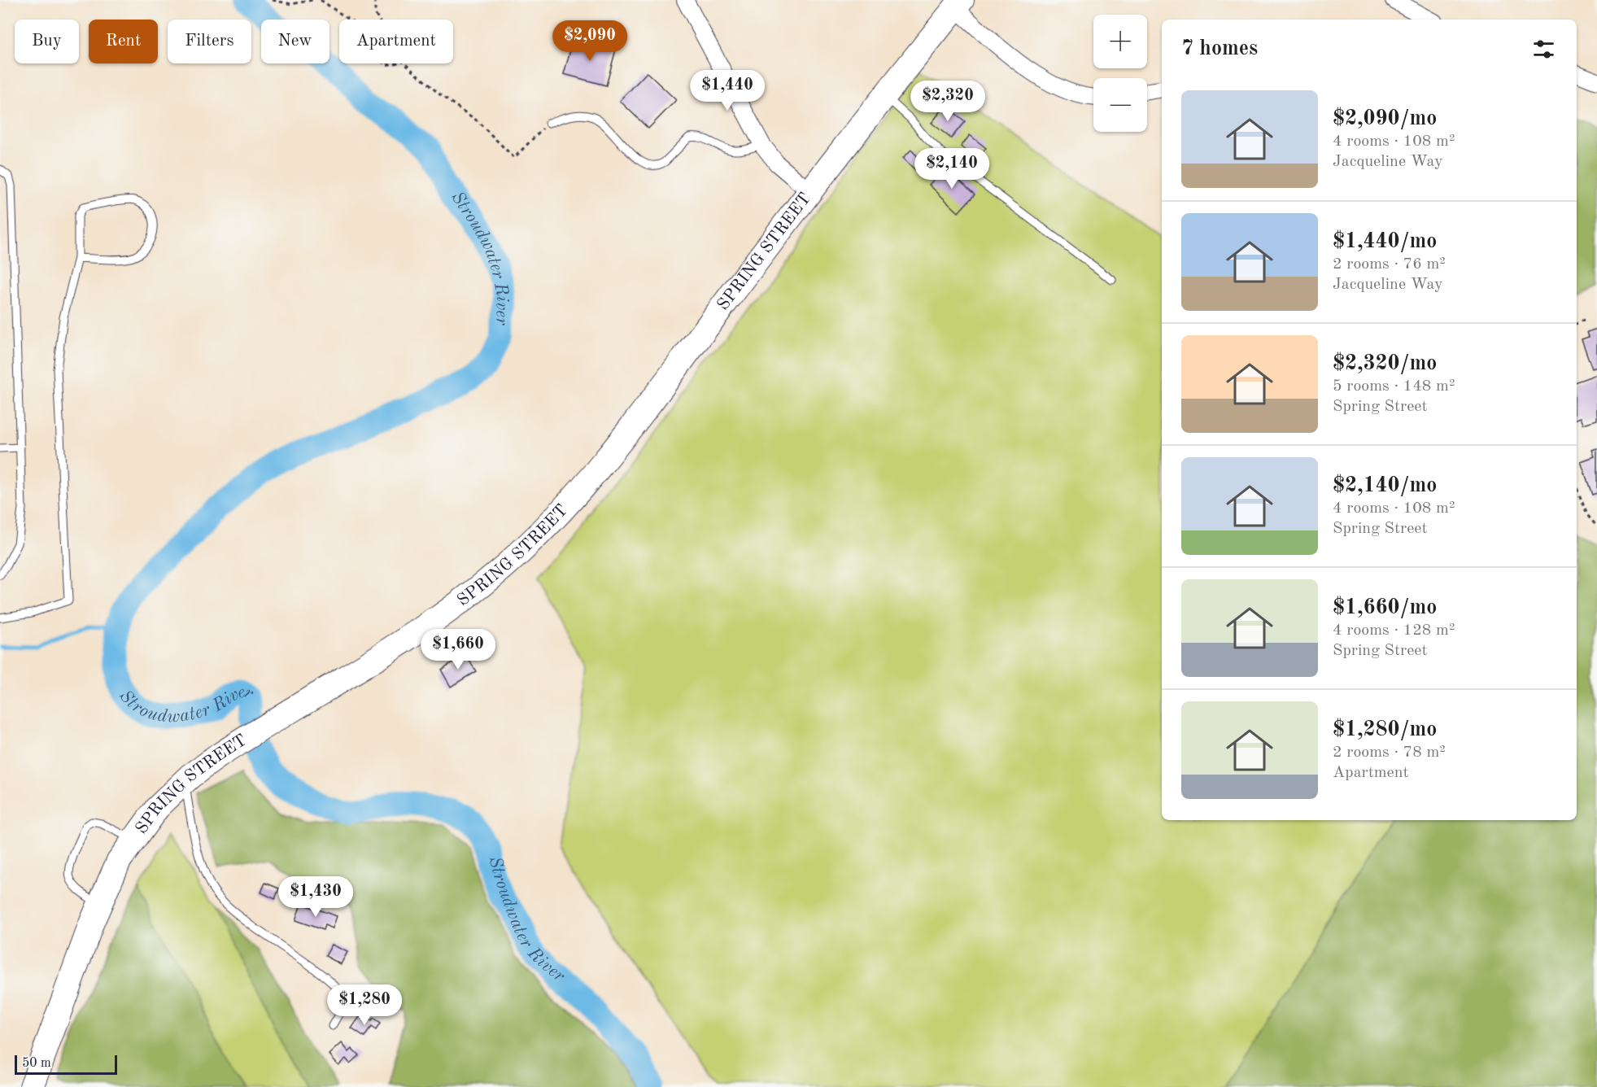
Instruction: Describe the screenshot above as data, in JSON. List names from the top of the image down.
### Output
{
  "streets": {
    "main road": ["SPRING STREET"]
  },
  "water": ["Stroudwater River"],
  "scale_bar": "50 m",
  "page": {
    "map_buttons": ["+", "−"],
    "chip": [
      "Buy",
      "Rent",
      "Filters",
      "New",
      "Apartment"
    ],
    "heading": "7 homes",
    "price": [
      "$2,090",
      "$1,440",
      "$2,320",
      "$2,140",
      "$1,660",
      "$1,430",
      "$1,280"
    ],
    "list": [
      {
        "name": "$2,090/mo",
        "note": "4 rooms · 108 m² · Jacqueline Way"
      },
      {
        "name": "$1,440/mo",
        "note": "2 rooms · 76 m² · Jacqueline Way"
      },
      {
        "name": "$2,320/mo",
        "note": "5 rooms · 148 m² · Spring Street"
      },
      {
        "name": "$2,140/mo",
        "note": "4 rooms · 108 m² · Spring Street"
      },
      {
        "name": "$1,660/mo",
        "note": "4 rooms · 128 m² · Spring Street"
      },
      {
        "name": "$1,280/mo",
        "note": "2 rooms · 78 m² · Apartment"
      }
    ],
    "scale": "50 m"
  }
}
